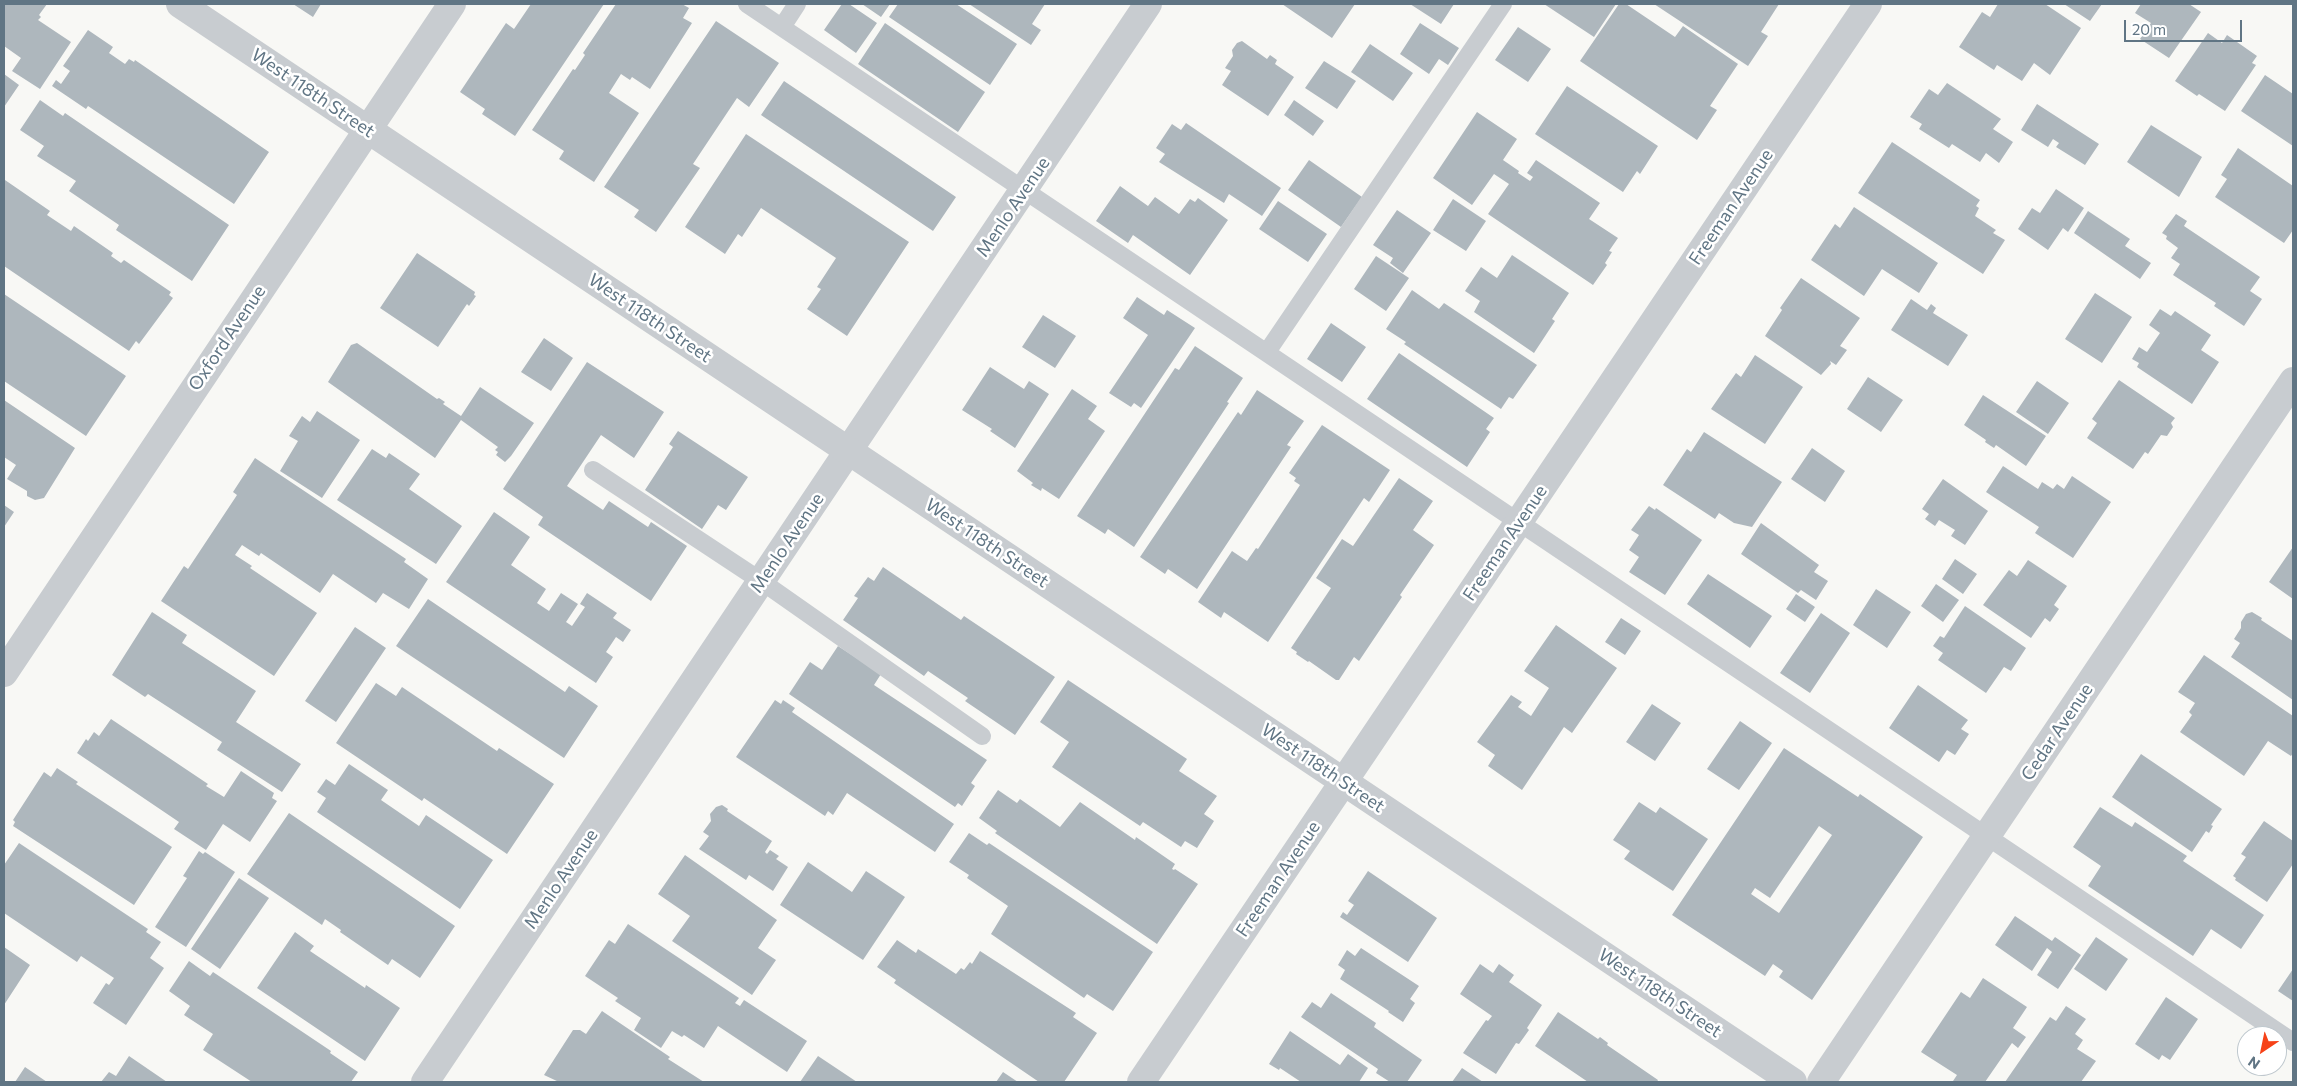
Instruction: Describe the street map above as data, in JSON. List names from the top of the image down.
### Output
{
  "streets": {
    "street": [
      "West 118th Street",
      "Menlo Avenue",
      "Freeman Avenue",
      "Oxford Avenue",
      "Cedar Avenue"
    ]
  },
  "crossings": [
    ["West 118th Street", "Menlo Avenue"],
    ["West 118th Street", "Freeman Avenue"],
    ["West 118th Street", "Oxford Avenue"]
  ],
  "scale_bar": "20 m",
  "north": "bottom left"
}
